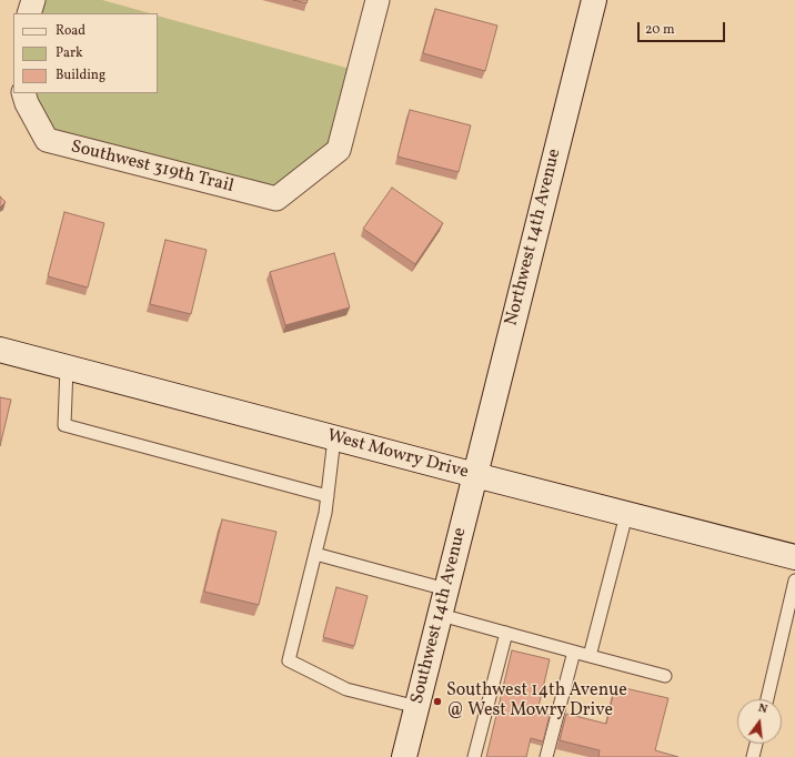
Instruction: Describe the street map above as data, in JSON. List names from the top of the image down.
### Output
{
  "streets": {
    "street": [
      "Southwest 319th Trail",
      "Northwest 14th Avenue",
      "West Mowry Drive",
      "Southwest 14th Avenue"
    ]
  },
  "crossings": [
    ["Northwest 14th Avenue", "West Mowry Drive"],
    ["Northwest 14th Avenue", "Southwest 14th Avenue"],
    ["West Mowry Drive", "Southwest 14th Avenue"]
  ],
  "places": ["Southwest 14th Avenue @ West Mowry Drive"],
  "legend": ["Road", "Park", "Building"],
  "scale_bar": "20 m",
  "north": "top"
}
